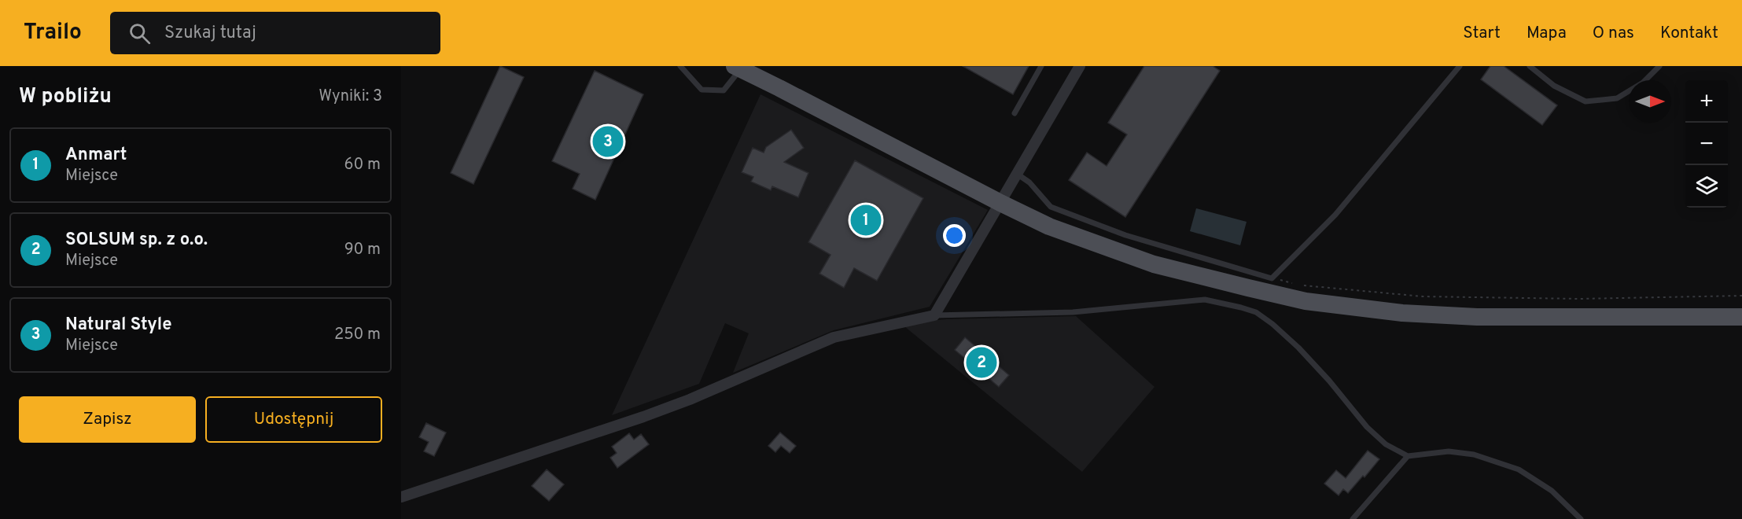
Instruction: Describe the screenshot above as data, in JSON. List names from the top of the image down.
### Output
{
  "north": "right",
  "page": {
    "header": "Trailo",
    "search": "Szukaj tutaj",
    "nav": [
      "Start",
      "Mapa",
      "O nas",
      "Kontakt"
    ],
    "heading": ["W pobliżu", "Wyniki: 3"],
    "map_buttons": ["+", "−"],
    "pins": ["3", "1", "2"],
    "list": [
      {
        "mark": "1",
        "name": "Anmart",
        "note": "Miejsce",
        "value": "60 m"
      },
      {
        "mark": "2",
        "name": "SOLSUM sp. z o.o.",
        "note": "Miejsce",
        "value": "90 m"
      },
      {
        "mark": "3",
        "name": "Natural Style",
        "note": "Miejsce",
        "value": "250 m"
      }
    ],
    "buttons": ["Zapisz", "Udostępnij"]
  }
}
